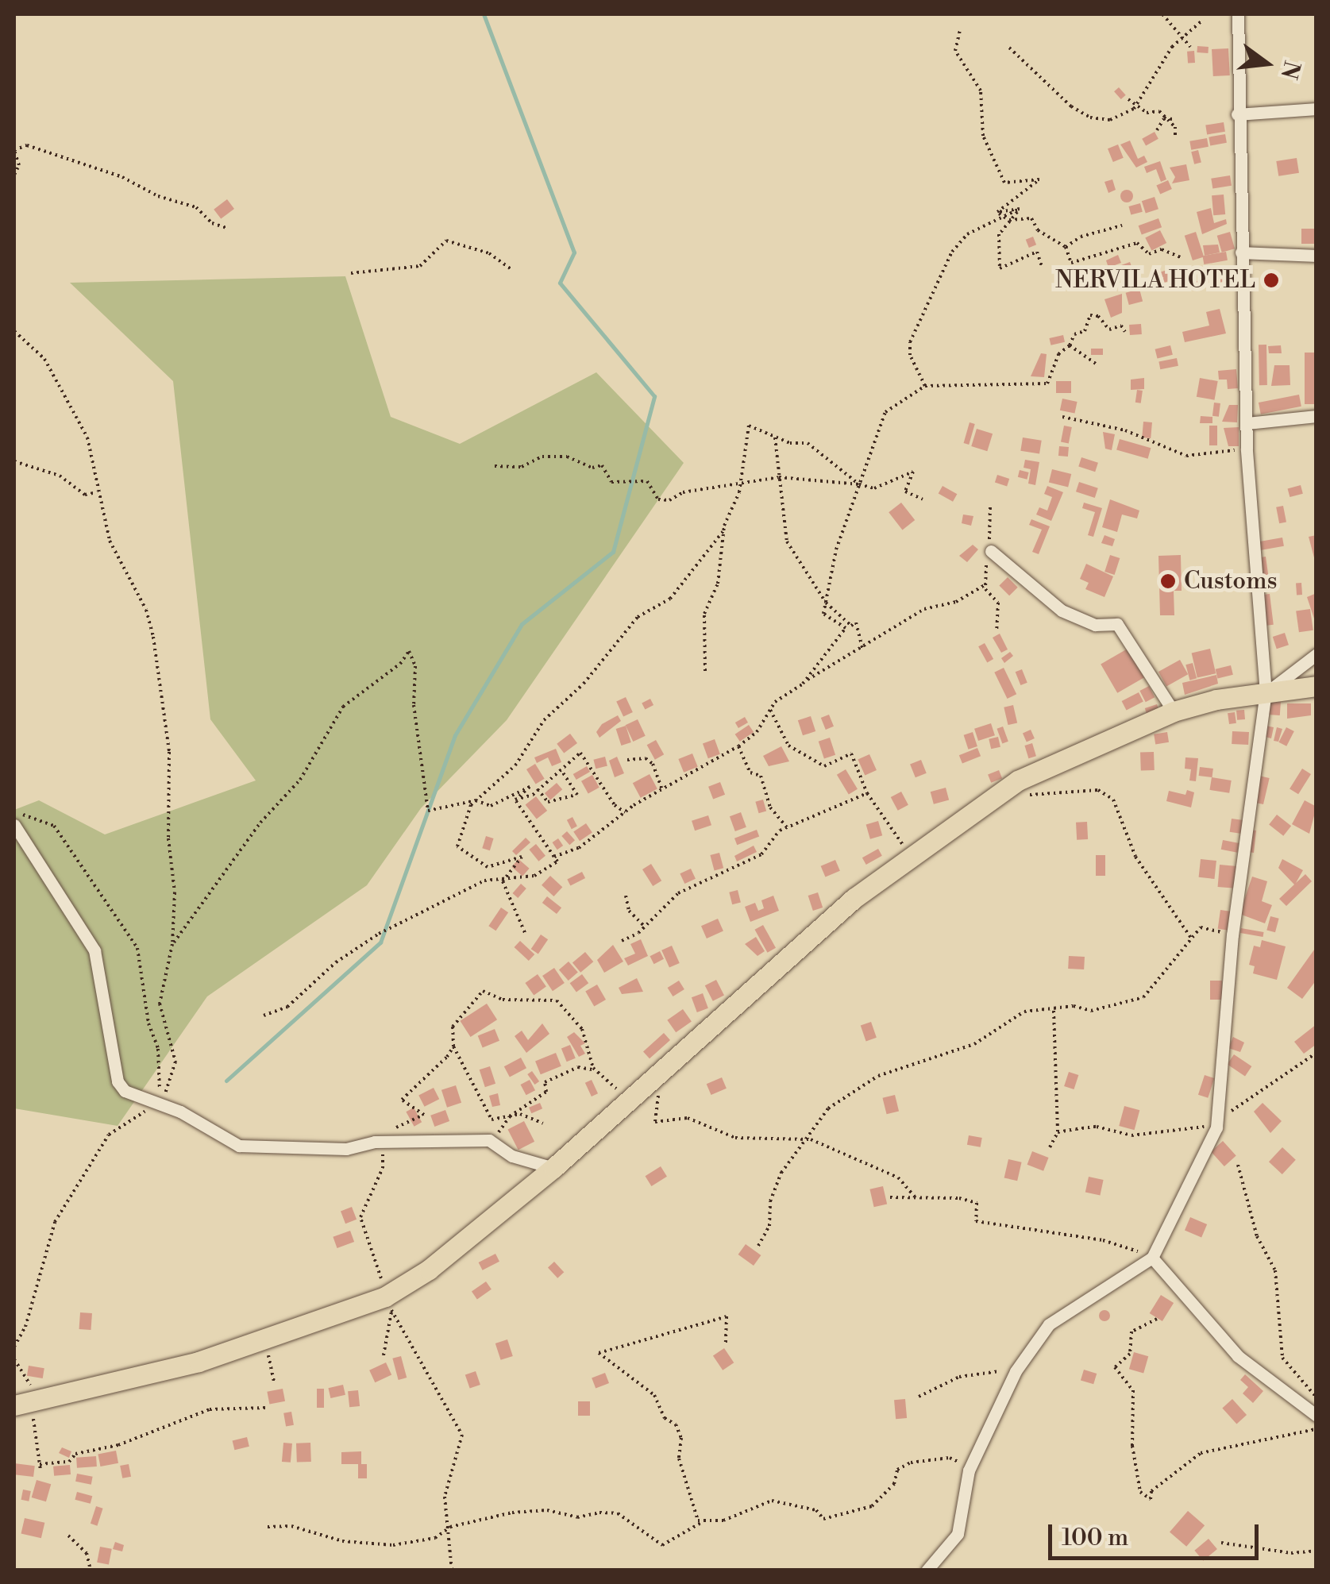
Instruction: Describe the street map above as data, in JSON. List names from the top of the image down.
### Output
{
  "places": ["NERVILA HOTEL", "Customs"],
  "scale_bar": "100 m",
  "north": "right"
}
